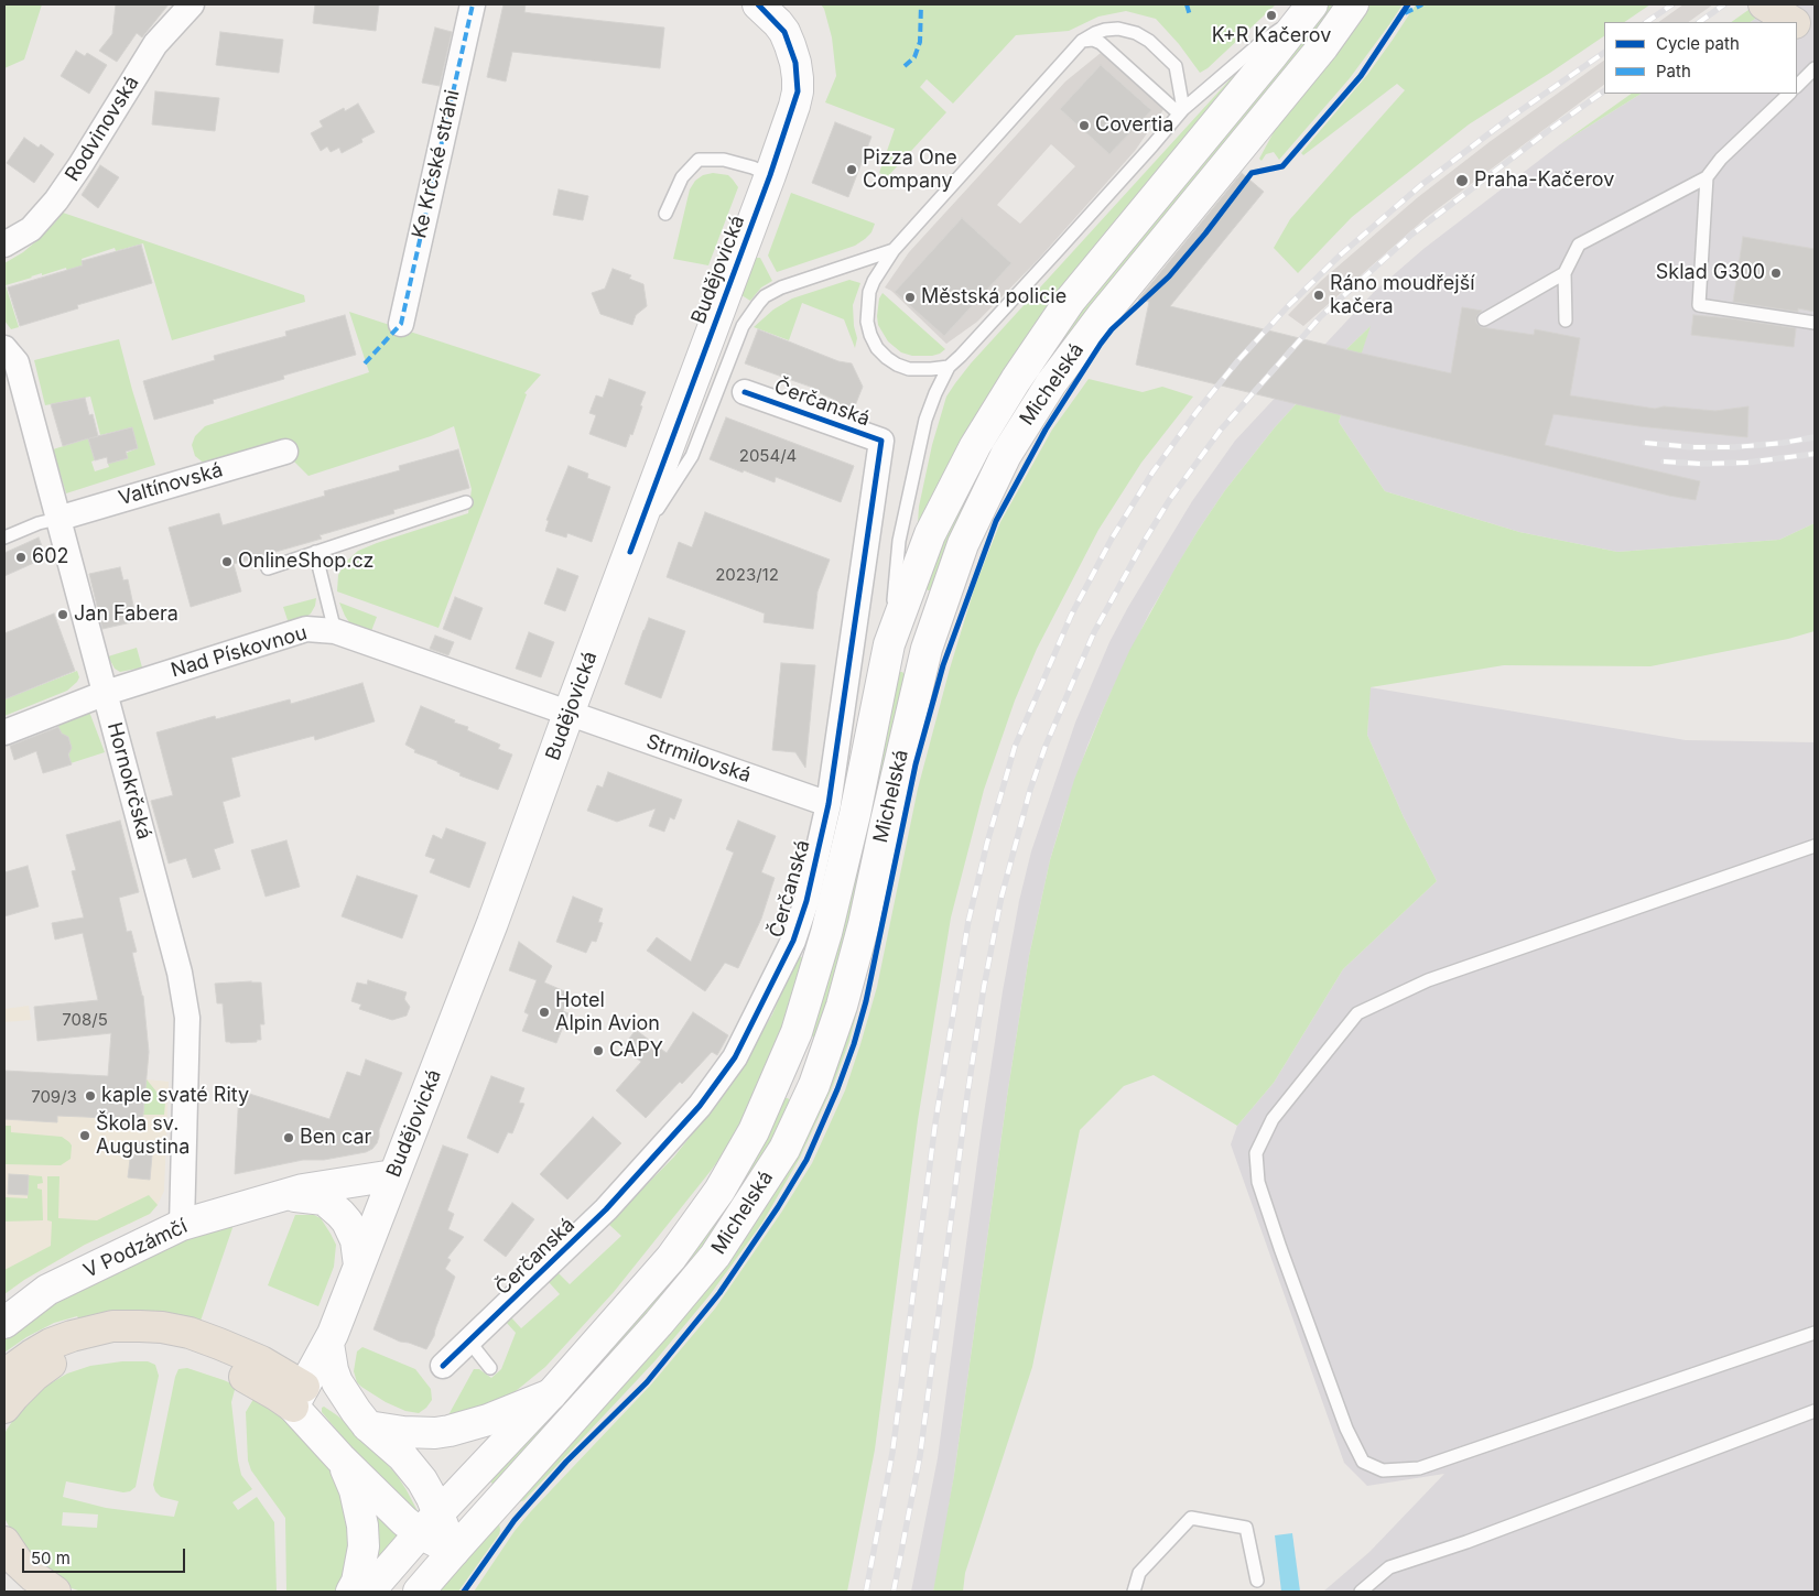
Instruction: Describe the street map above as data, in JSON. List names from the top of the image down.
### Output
{
  "streets": {
    "main road": ["Budějovická", "Michelská", "V Podzámčí"],
    "street": [
      "Rodvinovská",
      "Ke Krčské stráni",
      "Čerčanská",
      "Valtínovská",
      "Nad Pískovnou",
      "Strmilovská",
      "Hornokrčská"
    ]
  },
  "crossings": [
    ["Budějovická", "Nad Pískovnou"],
    ["Budějovická", "Strmilovská"],
    ["Budějovická", "V Podzámčí"],
    ["Čerčanská", "Strmilovská"],
    ["Valtínovská", "Hornokrčská"],
    ["Nad Pískovnou", "Strmilovská"],
    ["Nad Pískovnou", "Hornokrčská"],
    ["Hornokrčská", "V Podzámčí"]
  ],
  "places": [
    "K+R Kačerov",
    "Covertia",
    "Pizza One Company",
    "Praha-Kačerov",
    "Sklad G300",
    "Ráno moudřejší kačera",
    "Městská policie",
    "602",
    "OnlineShop.cz",
    "Jan Fabera",
    "Hotel Alpin Avion",
    "CAPY",
    "kaple svaté Rity",
    "Škola sv. Augustina",
    "Ben car"
  ],
  "house_numbers": [
    "2054/4",
    "2023/12",
    "708/5",
    "709/3"
  ],
  "legend": ["Cycle path", "Path"],
  "scale_bar": "50 m"
}
